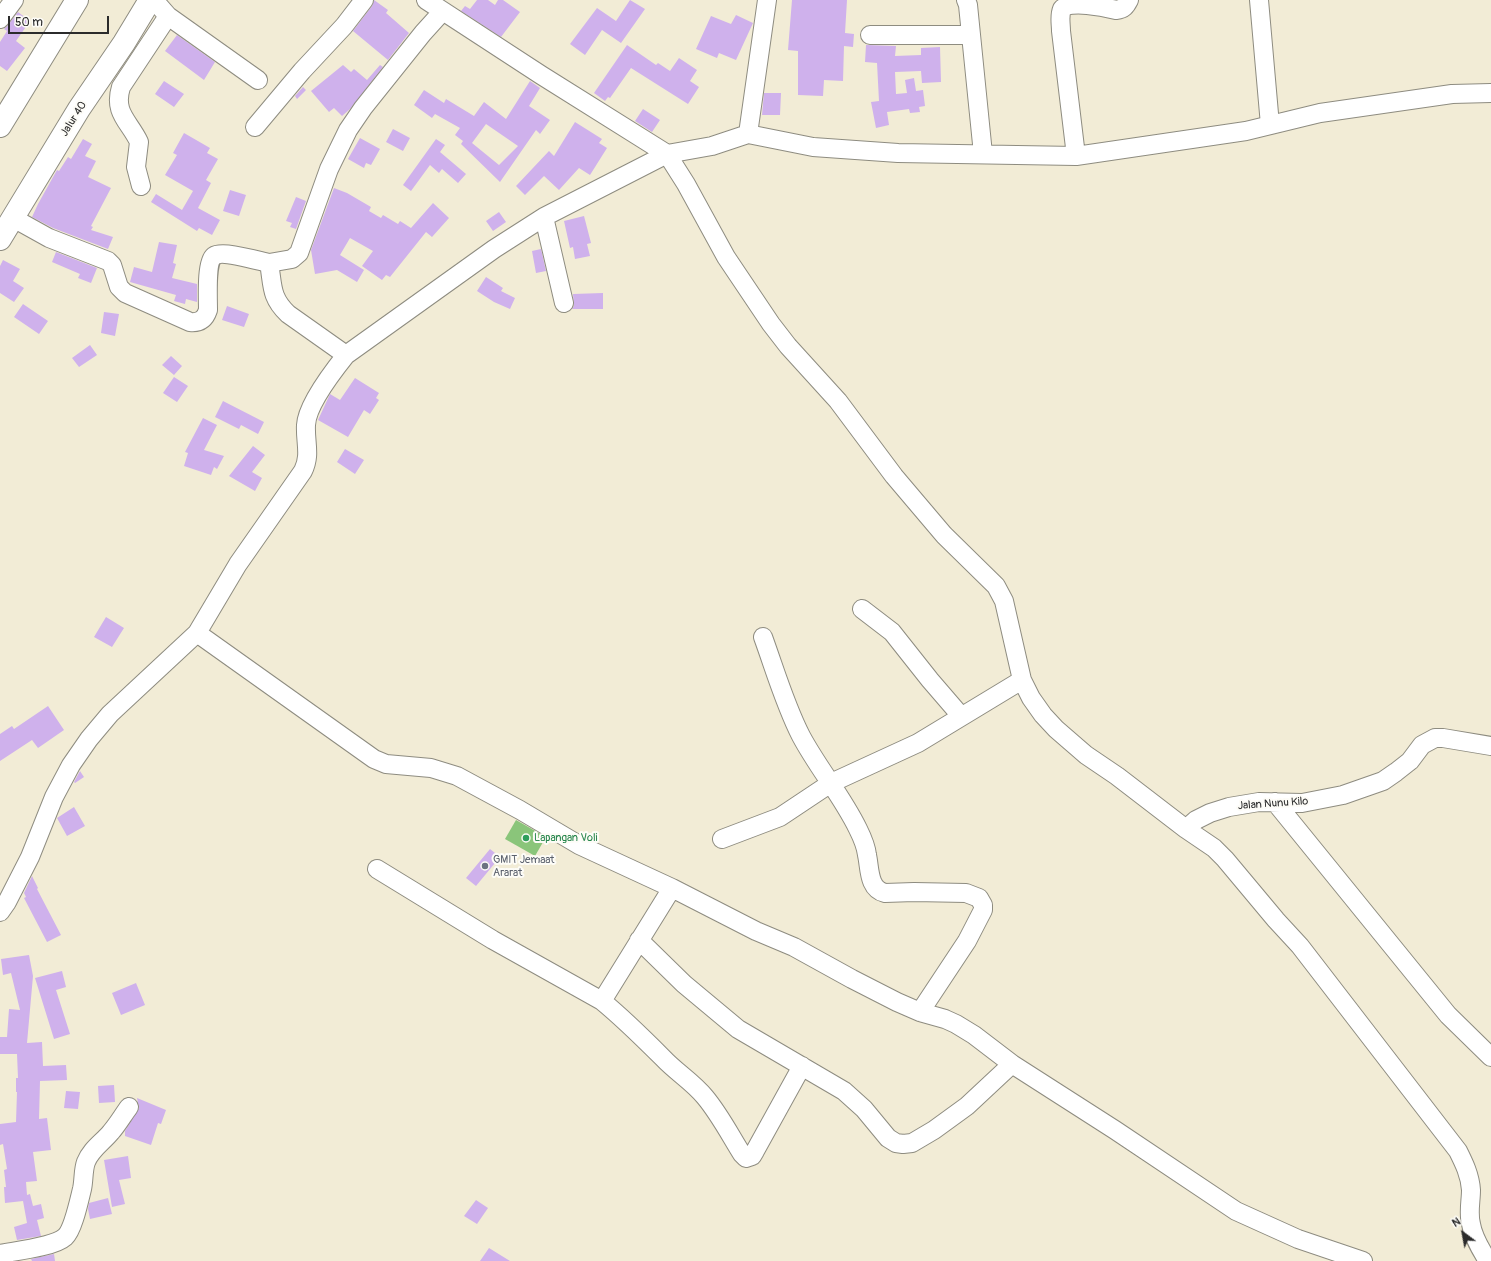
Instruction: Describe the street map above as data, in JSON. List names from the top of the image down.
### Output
{
  "streets": {
    "highway": ["Jalur 40"],
    "street": ["Jalan Nunu Kilo"]
  },
  "places": ["Lapangan Voli", "GMIT Jemaat Ararat"],
  "scale_bar": "50 m",
  "north": "top left"
}
